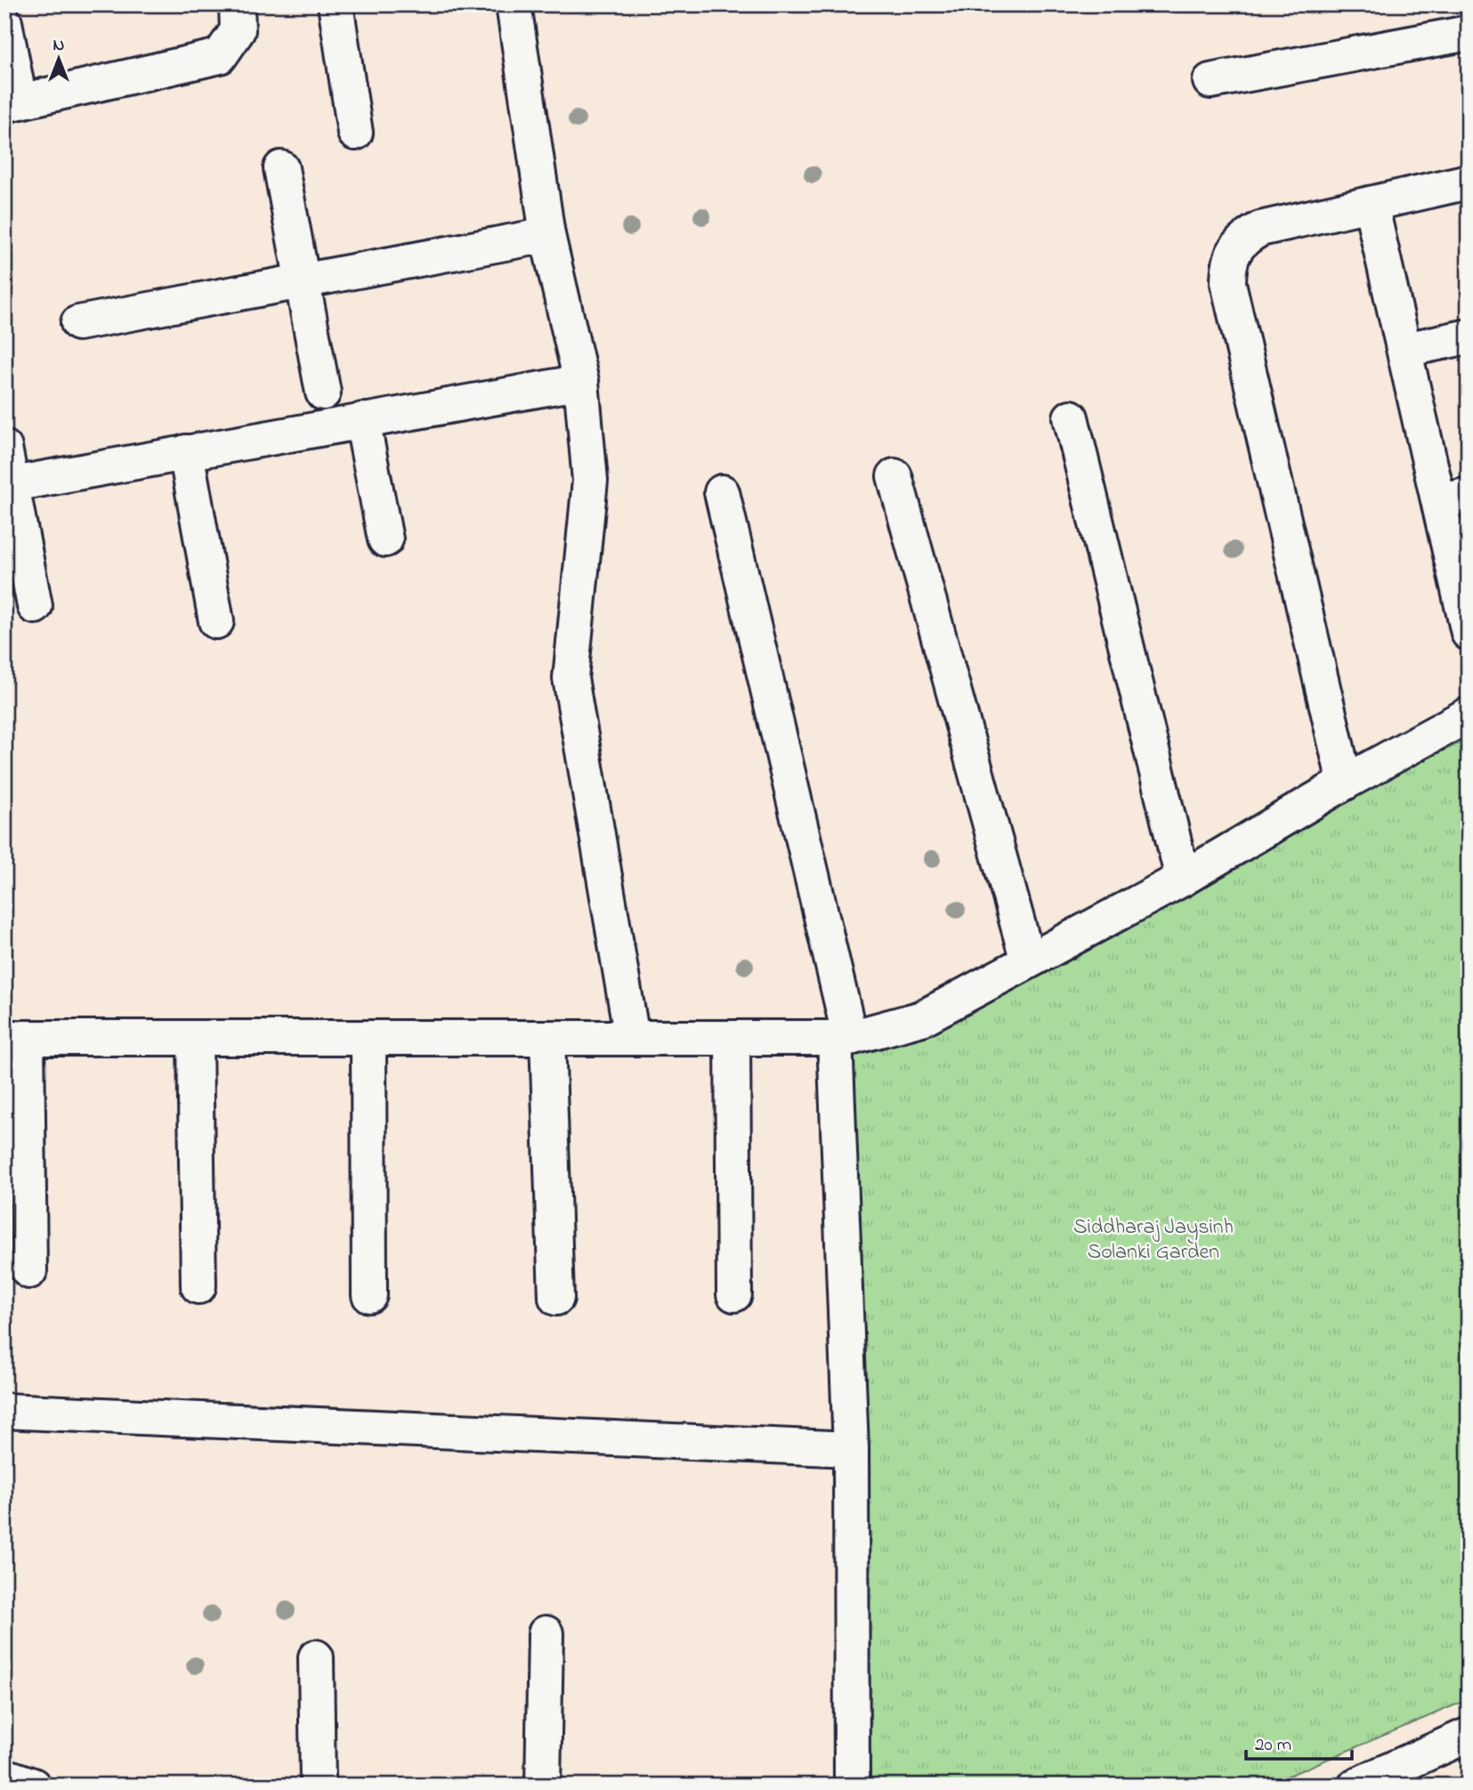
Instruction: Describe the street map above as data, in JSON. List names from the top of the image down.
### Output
{
  "parks": ["Siddharaj Jaysinh Solanki Garden"],
  "scale_bar": "20 m",
  "north": "top"
}
